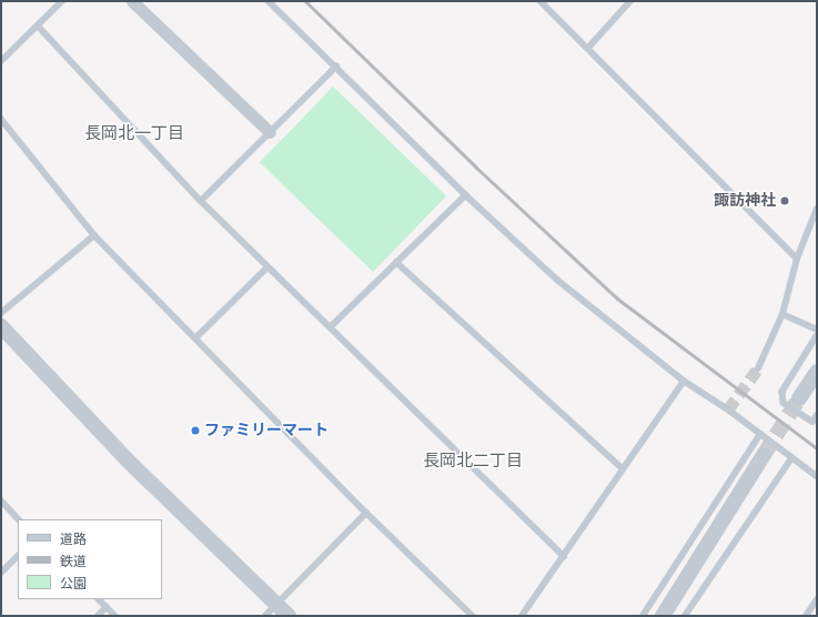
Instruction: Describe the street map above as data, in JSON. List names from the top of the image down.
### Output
{
  "districts": ["長岡北一丁目", "長岡北二丁目"],
  "places": ["諏訪神社", "ファミリーマート"],
  "legend": ["道路", "鉄道", "公園"]
}
